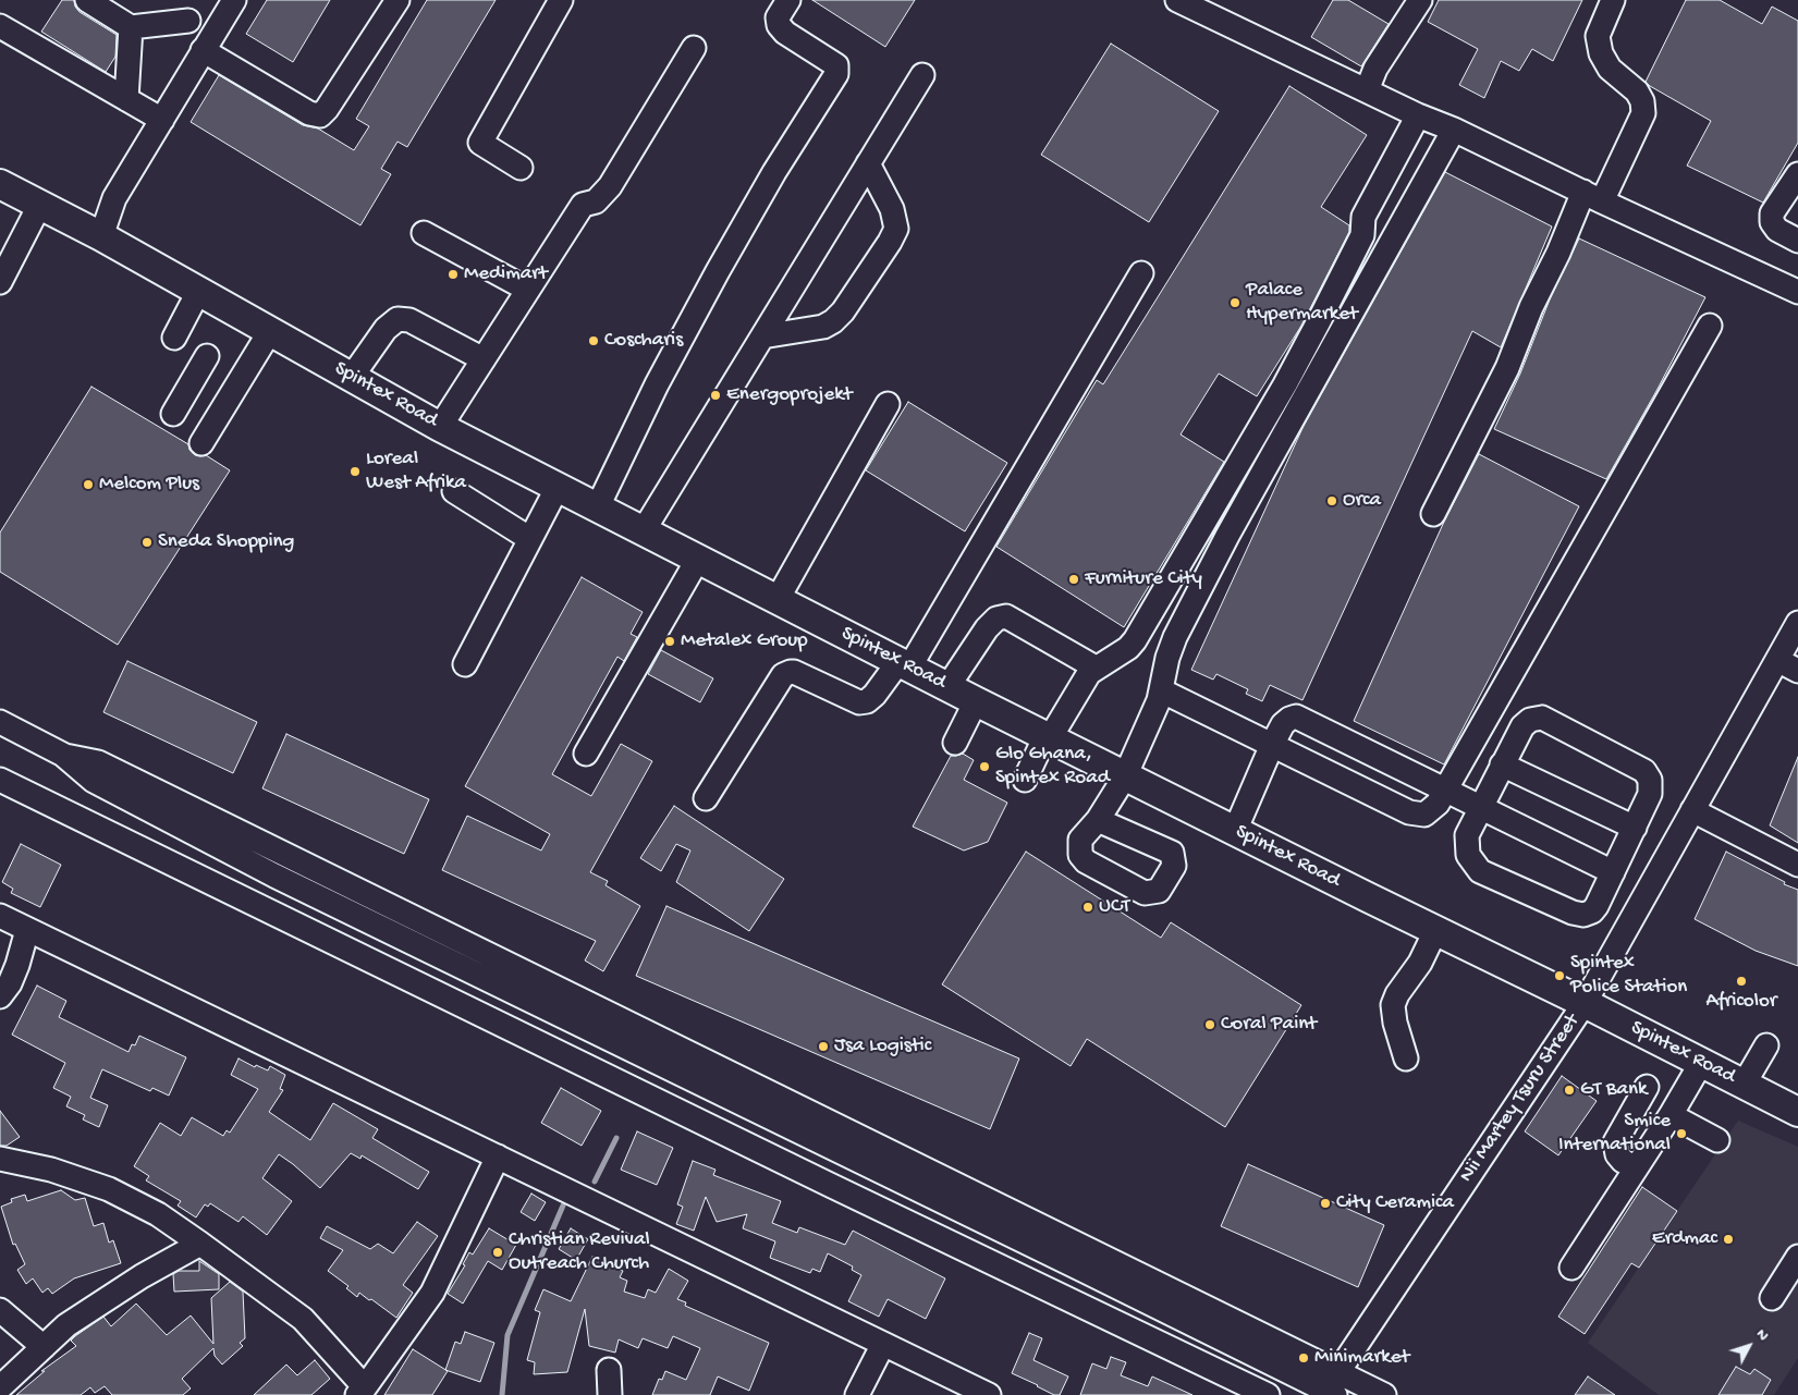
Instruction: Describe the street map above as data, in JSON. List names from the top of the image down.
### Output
{
  "streets": {
    "main road": ["Spintex Road"],
    "street": ["Nii Martey Tsuru Street"]
  },
  "crossings": [
    ["Spintex Road", "Nii Martey Tsuru Street"]
  ],
  "places": [
    "Medimart",
    "Palace Hypermarket",
    "Coscharis",
    "Energoprojekt",
    "Loreal West Afrika",
    "Melcom Plus",
    "Orca",
    "Sneda Shopping",
    "Furniture City",
    "Metalex Group",
    "Glo Ghana, Spintex Road",
    "UCT",
    "Spintex Police Station",
    "Africolor",
    "Coral Paint",
    "Jsa Logistic",
    "GT Bank",
    "Smice International",
    "City Ceramica",
    "Erdmac",
    "Christian Revival Outreach Church",
    "Minimarket"
  ],
  "north": "top right"
}
